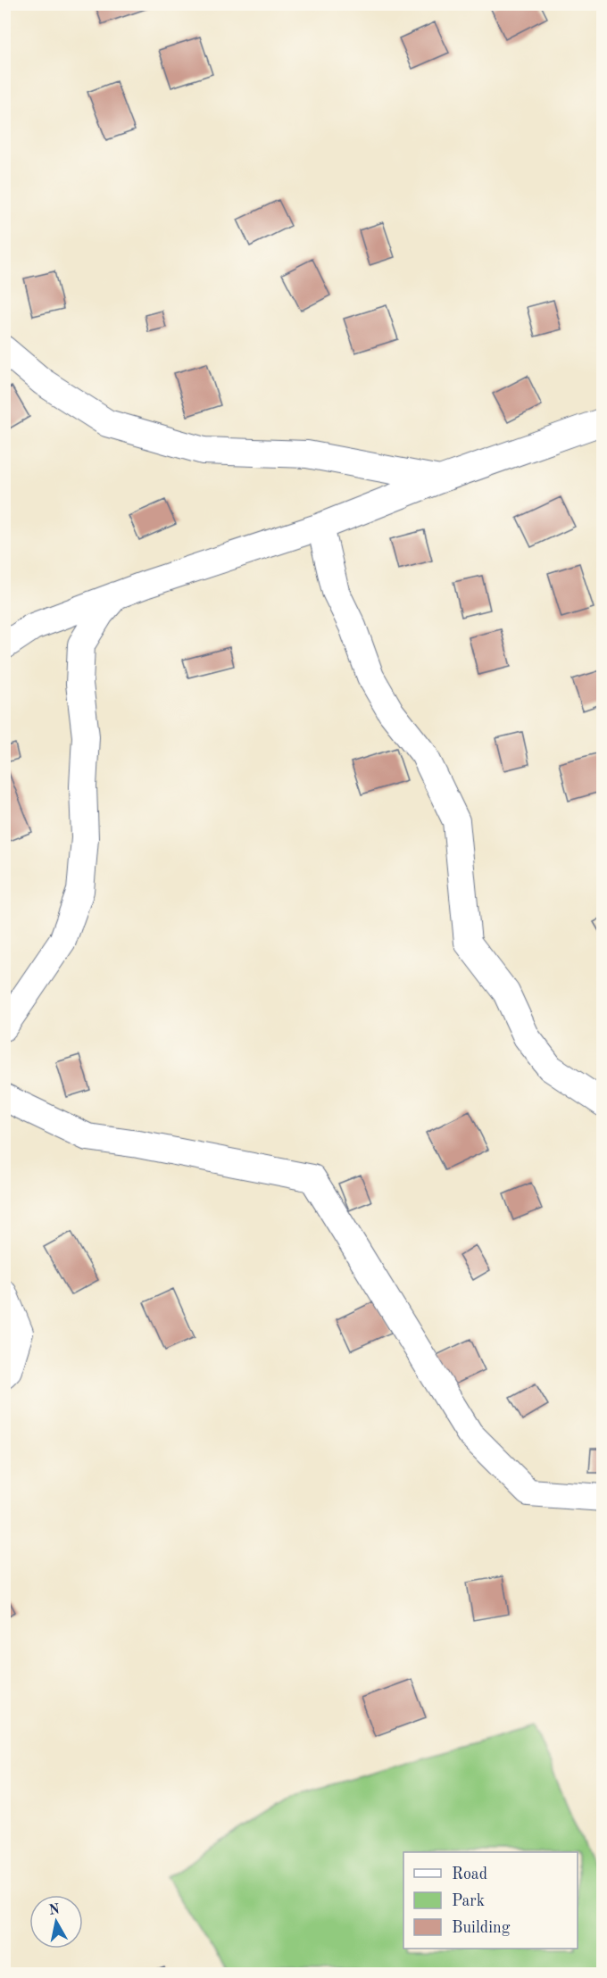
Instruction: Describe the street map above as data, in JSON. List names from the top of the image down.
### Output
{
  "legend": ["Road", "Park", "Building"],
  "north": "top"
}
